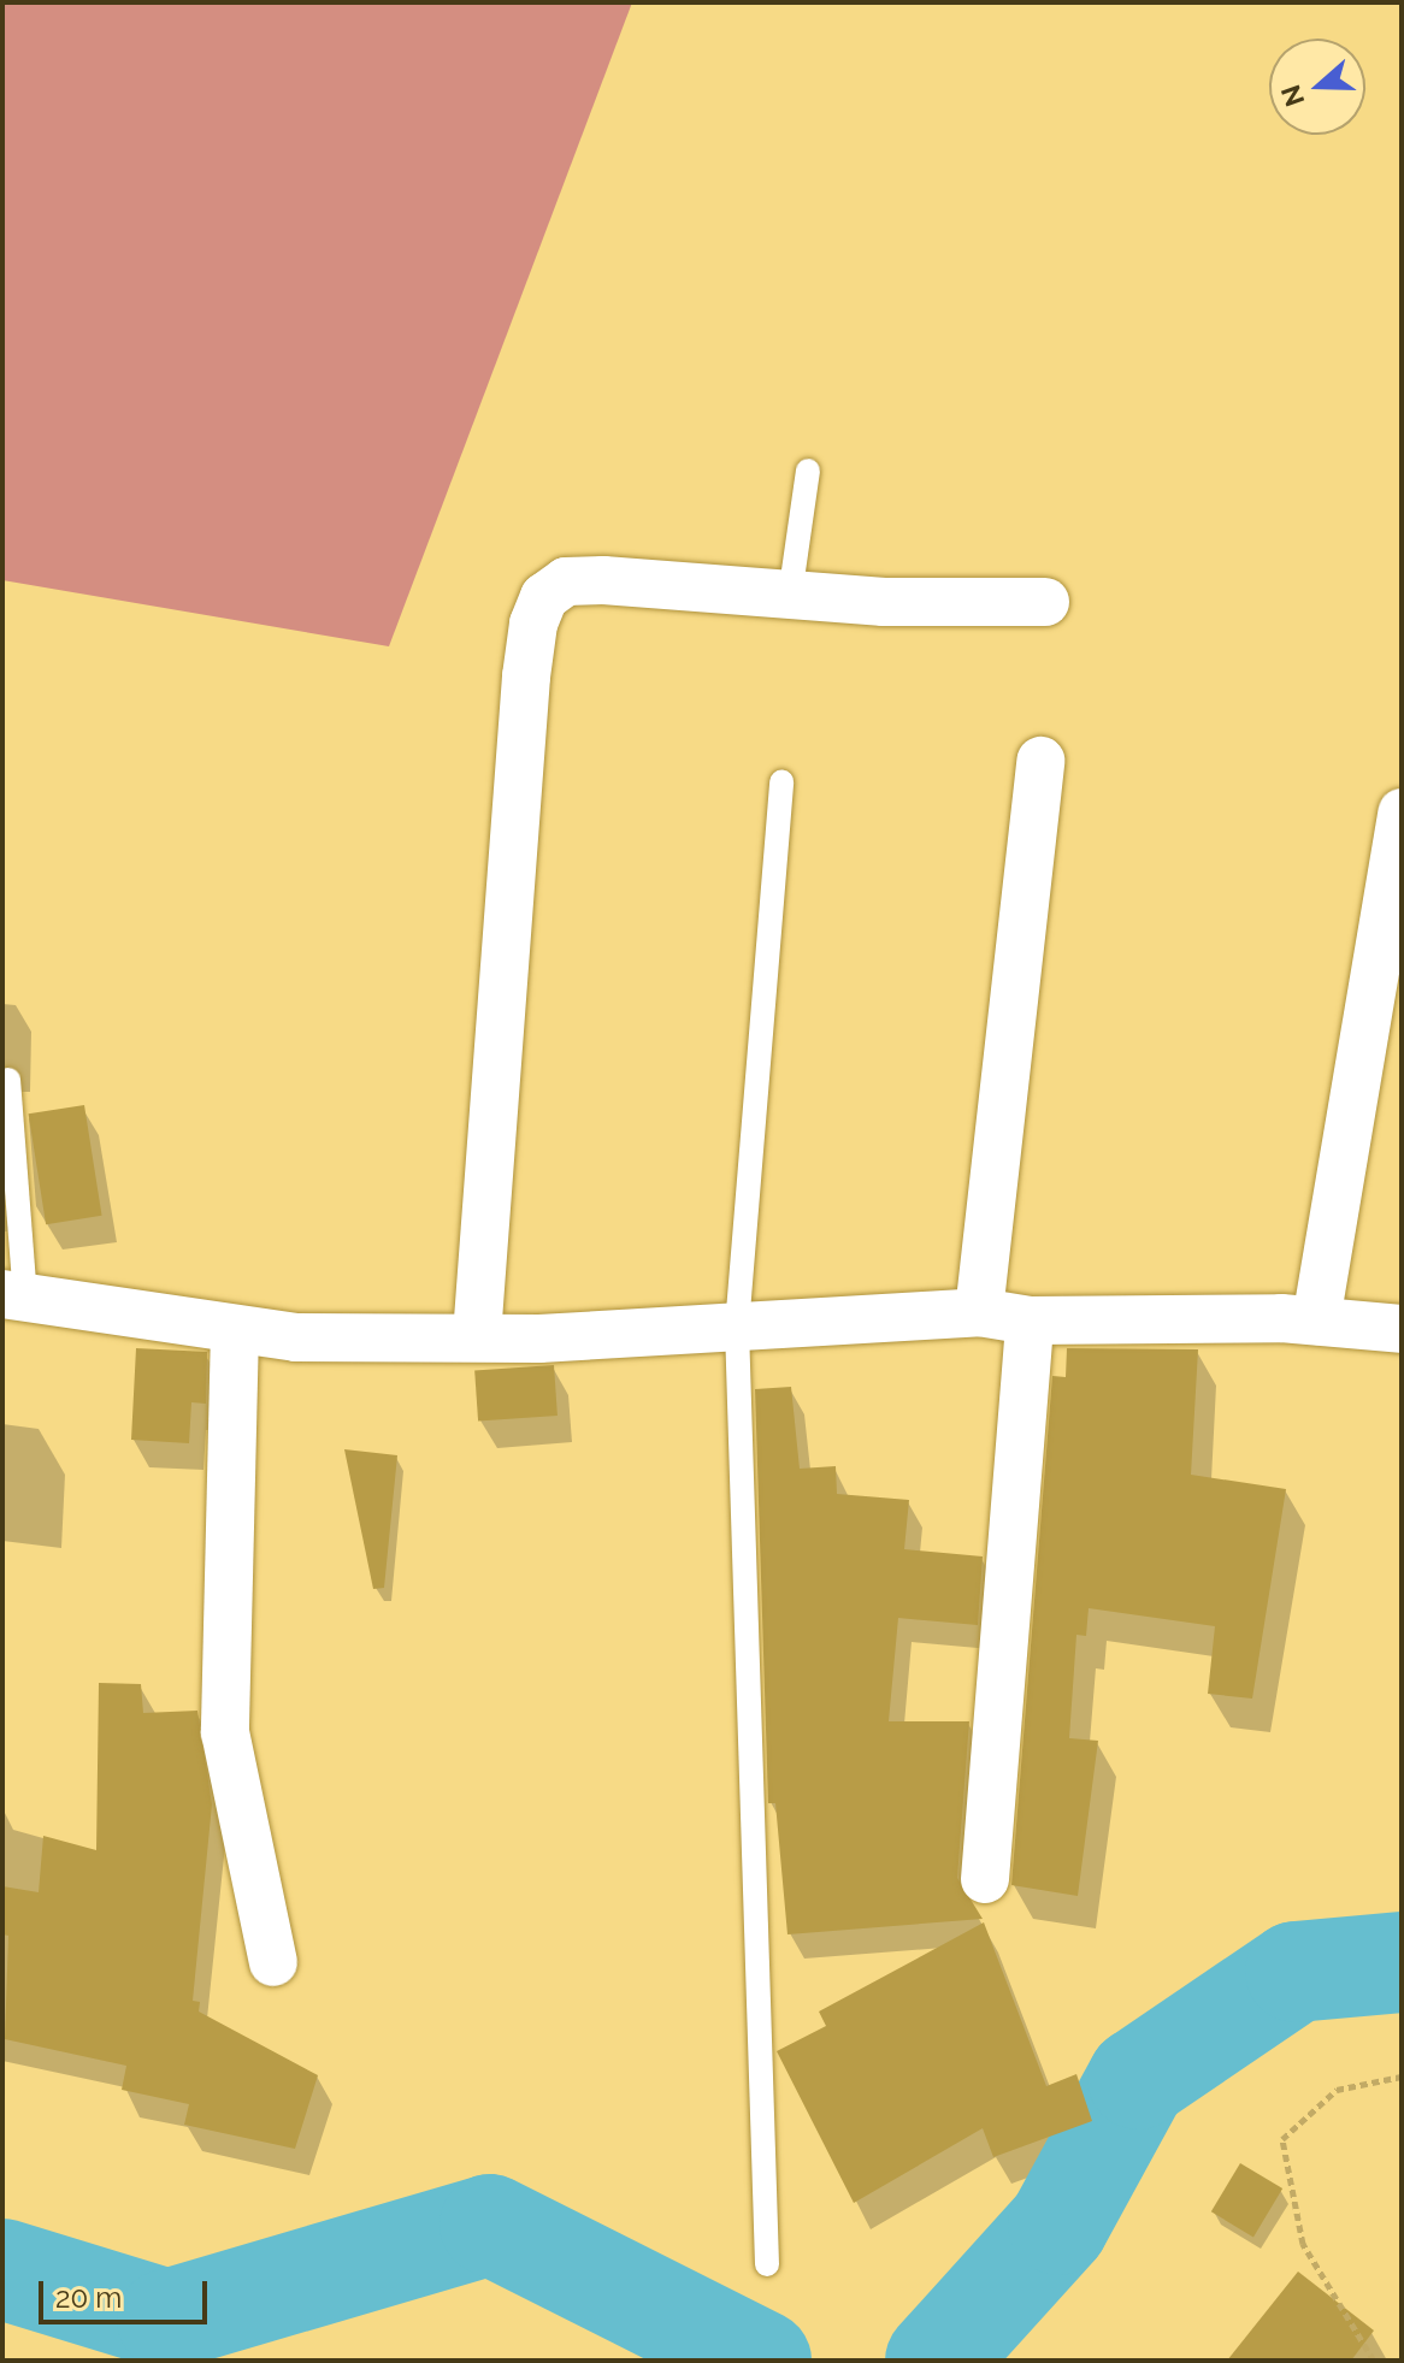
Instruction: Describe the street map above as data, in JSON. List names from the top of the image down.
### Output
{
  "scale_bar": "20 m",
  "north": "left"
}
